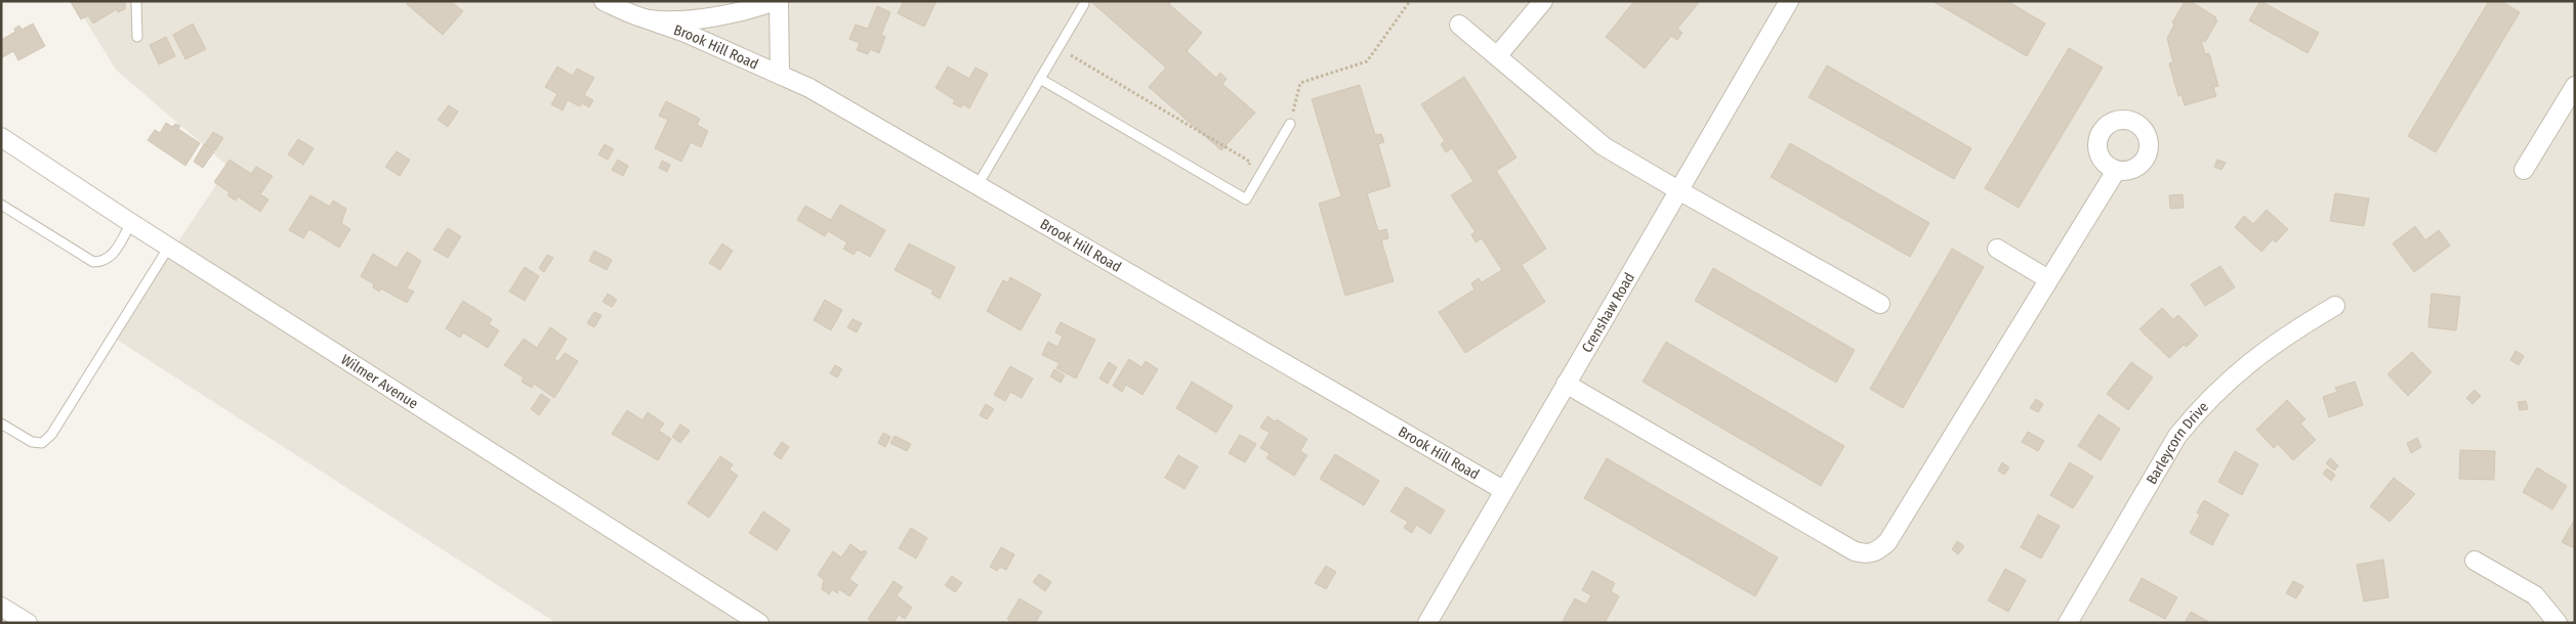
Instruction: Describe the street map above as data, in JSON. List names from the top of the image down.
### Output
{
  "streets": {
    "street": [
      "Brook Hill Road",
      "Crenshaw Road",
      "Wilmer Avenue",
      "Barleycorn Drive"
    ]
  },
  "crossings": [
    ["Brook Hill Road", "Crenshaw Road"]
  ]
}
